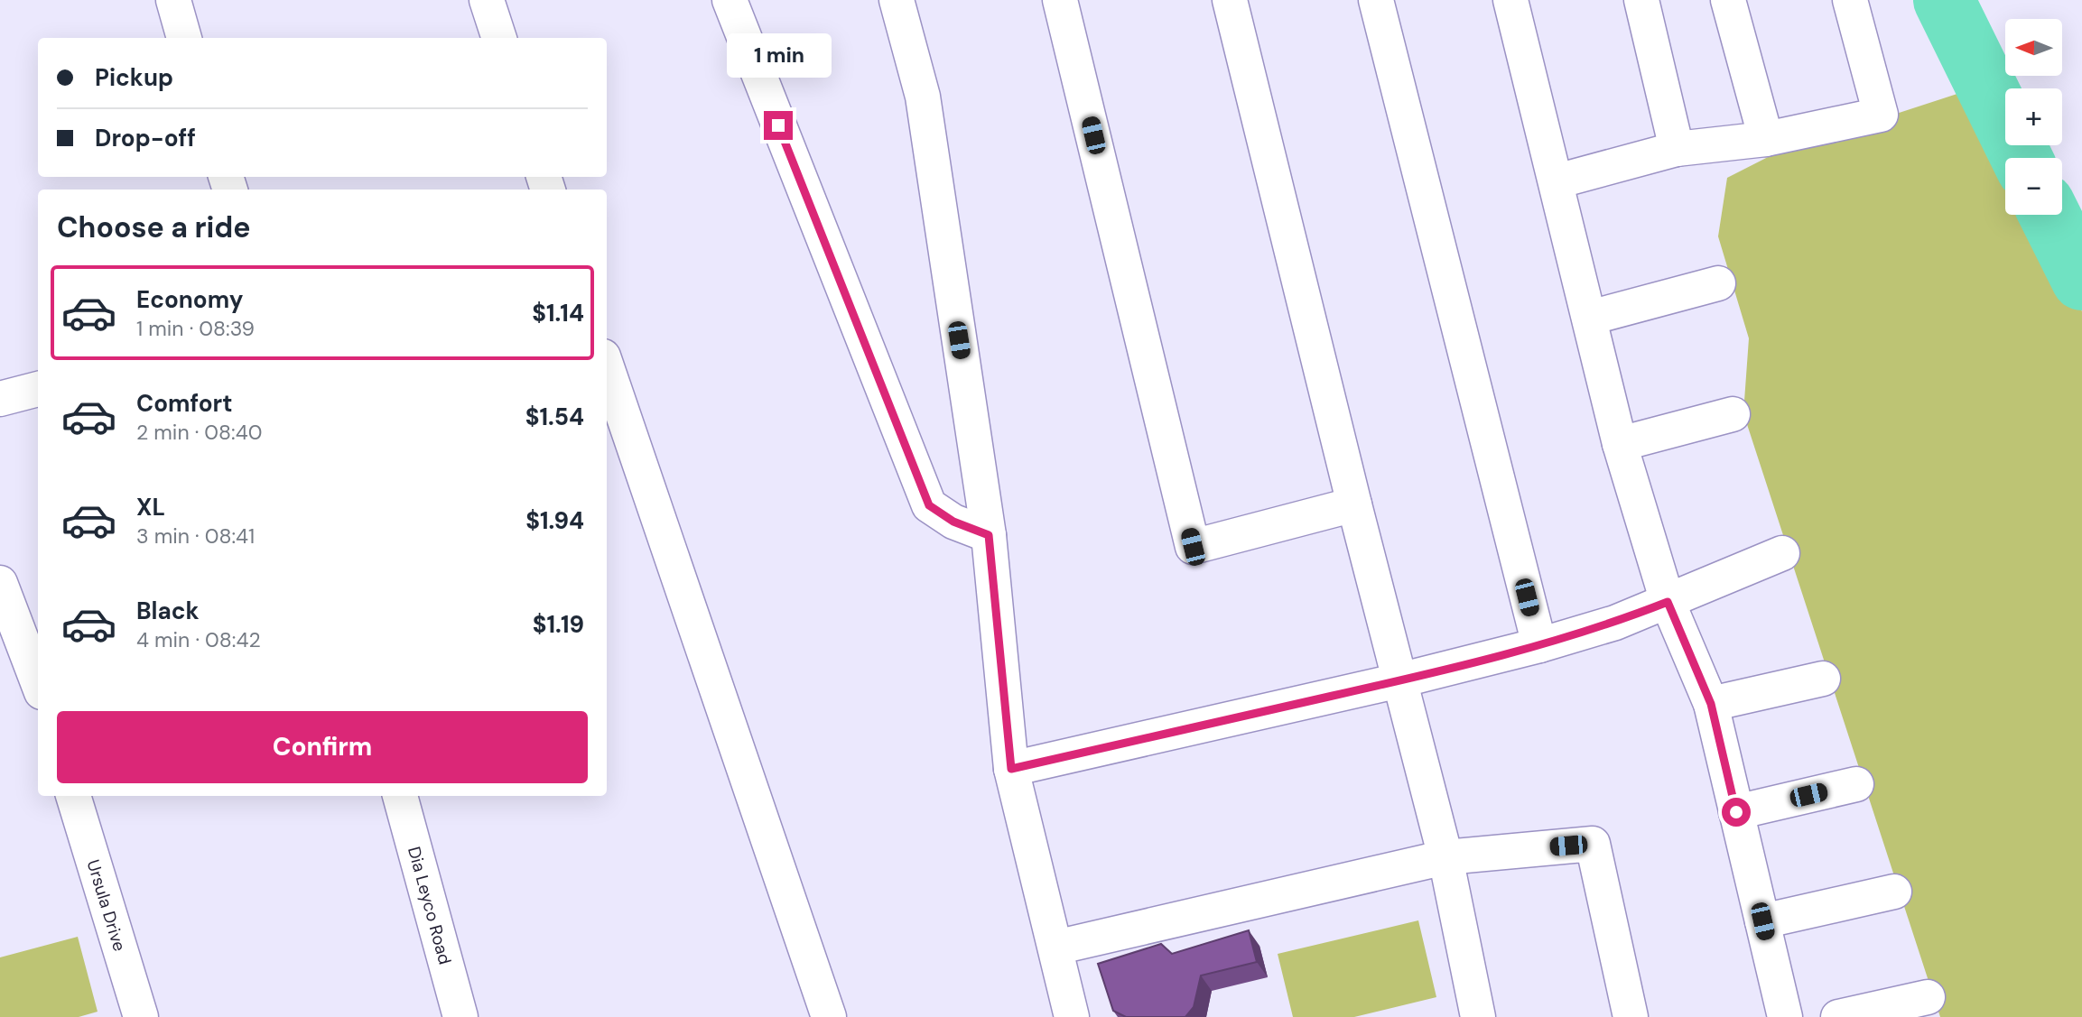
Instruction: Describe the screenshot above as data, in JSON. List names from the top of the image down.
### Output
{
  "streets": {
    "street": ["Ursula Drive", "Dia Leyco Road"]
  },
  "north": "left",
  "page": {
    "map_buttons": ["+", "−"],
    "bubble": "1 min",
    "banner": ["Pickup", "Drop-off"],
    "heading": "Choose a ride",
    "list": [
      {
        "name": "Economy",
        "note": "1 min · 08:39",
        "value": "$1.14"
      },
      {
        "name": "Comfort",
        "note": "2 min · 08:40",
        "value": "$1.54"
      },
      {
        "name": "XL",
        "note": "3 min · 08:41",
        "value": "$1.94"
      },
      {
        "name": "Black",
        "note": "4 min · 08:42",
        "value": "$1.19"
      }
    ],
    "buttons": "Confirm"
  }
}
